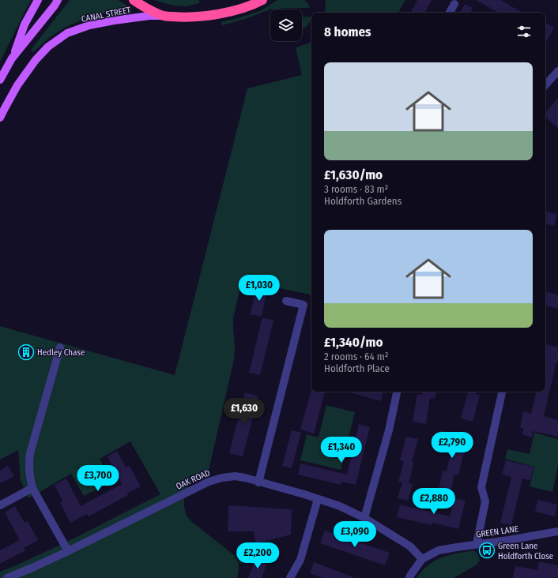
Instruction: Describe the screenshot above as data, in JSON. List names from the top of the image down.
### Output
{
  "streets": {
    "main road": ["CANAL STREET"],
    "street": ["OAK ROAD", "GREEN LANE"]
  },
  "crossings": [
    ["OAK ROAD", "GREEN LANE"]
  ],
  "places": {
    "building": ["Hedley Chase"],
    "bus stop": ["Green Lane Holdforth Close"]
  },
  "page": {
    "heading": "8 homes",
    "list": [
      {
        "name": "£1,630/mo",
        "note": "3 rooms · 83 m² · Holdforth Gardens"
      },
      {
        "name": "£1,340/mo",
        "note": "2 rooms · 64 m² · Holdforth Place"
      }
    ],
    "price": [
      "£1,030",
      "£1,630",
      "£2,790",
      "£1,340",
      "£3,700",
      "£2,880",
      "£3,090",
      "£2,200"
    ]
  }
}
